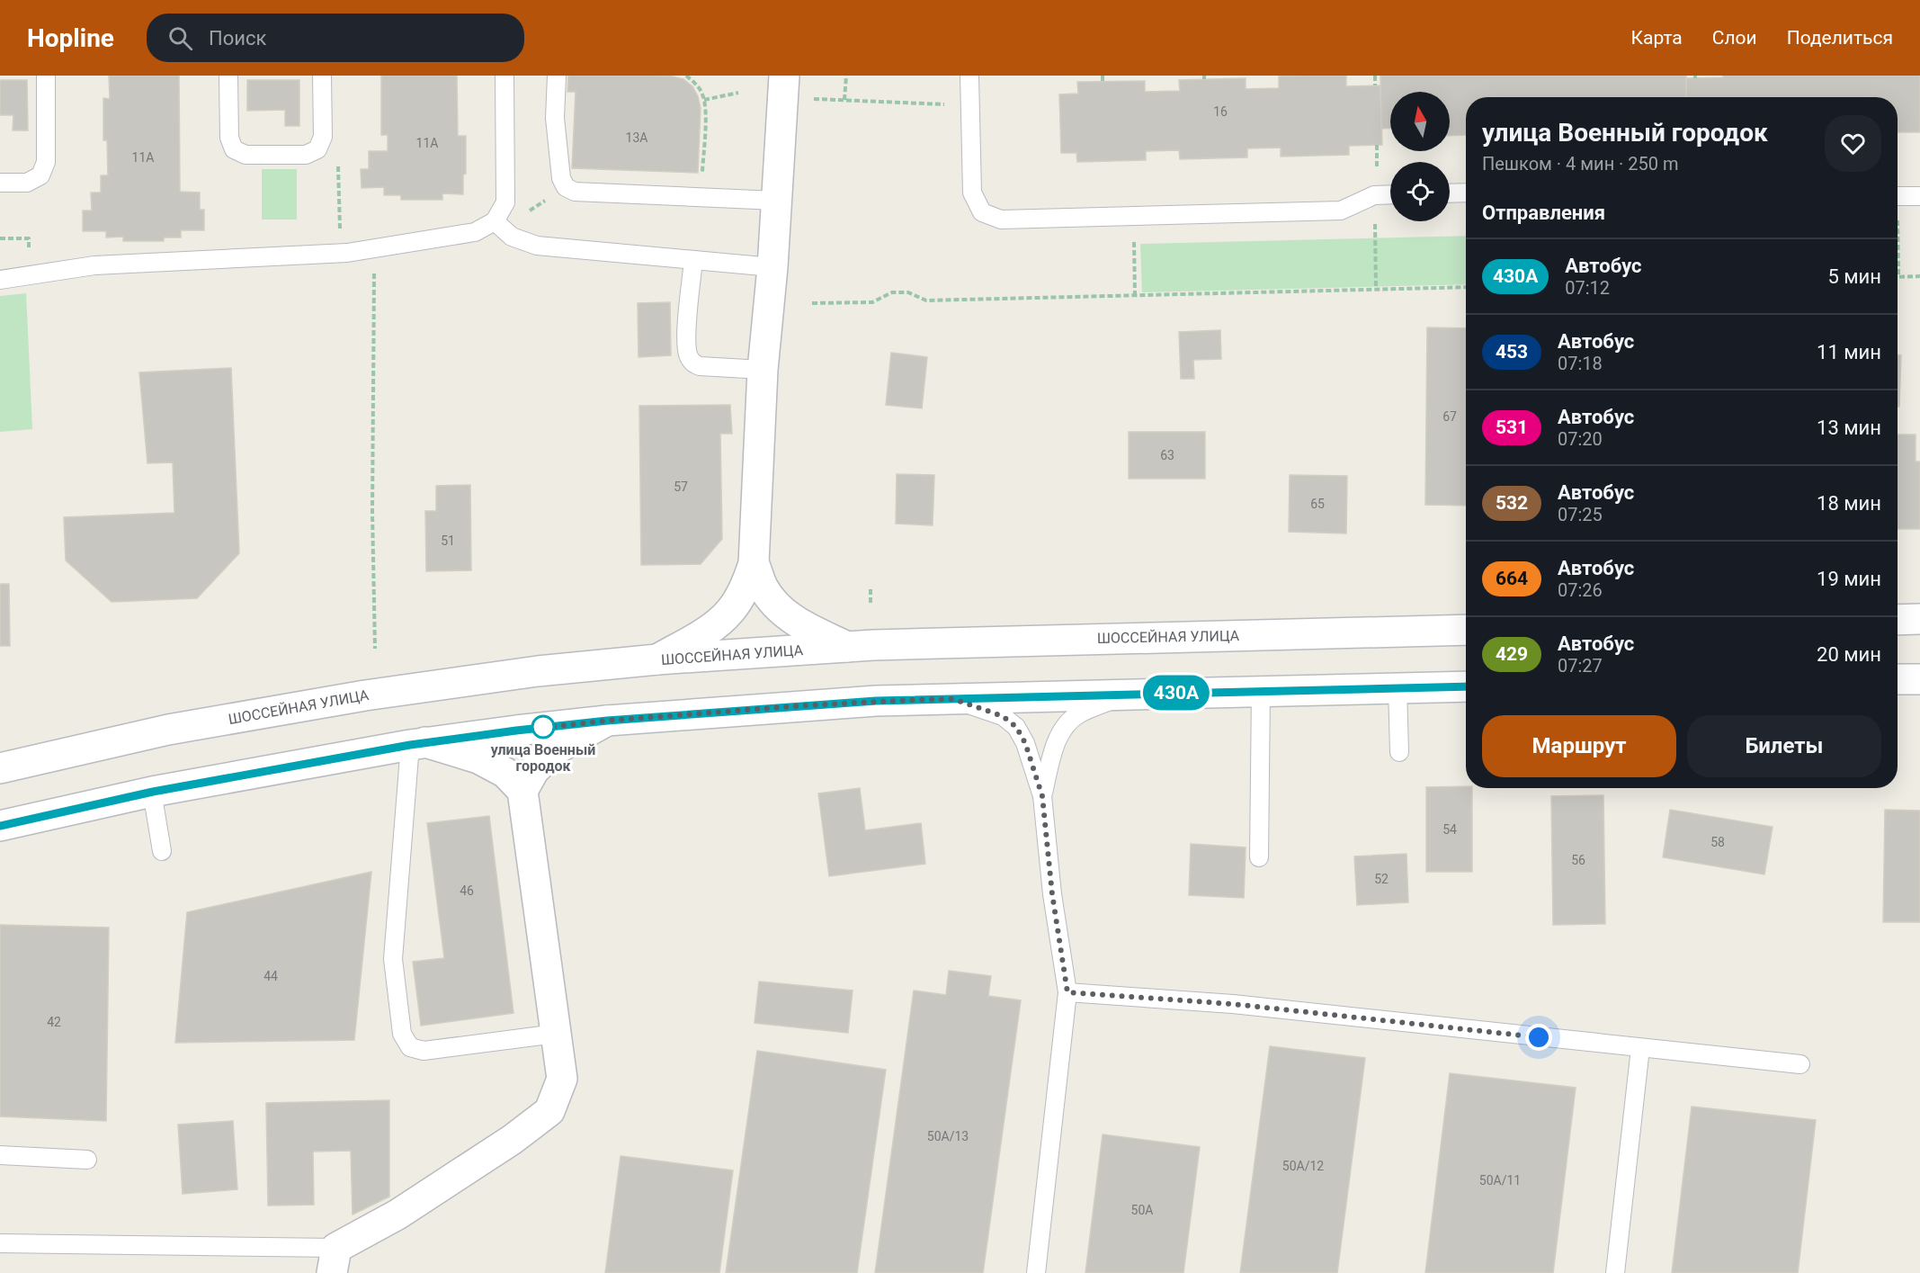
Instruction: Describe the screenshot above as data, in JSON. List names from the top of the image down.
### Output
{
  "streets": {
    "main road": ["ШОССЕЙНАЯ УЛИЦА"]
  },
  "places": ["улица Военный городок"],
  "lines": ["bus line 430А"],
  "house_numbers": [
    "16",
    "13А",
    "11А",
    "11А",
    "67",
    "63",
    "57",
    "65",
    "51",
    "54",
    "58",
    "56",
    "52",
    "46",
    "44",
    "42",
    "50А/13",
    "50А/12",
    "50А/11",
    "50А"
  ],
  "north": "top",
  "page": {
    "header": "Hopline",
    "search": "Поиск",
    "nav": ["Карта", "Слои", "Поделиться"],
    "on_map": "430А",
    "heading": [
      ["улица Военный городок", "Пешком · 4 мин · 250 m"],
      "Отправления"
    ],
    "list": [
      {
        "mark": "430А",
        "name": "Автобус",
        "note": "07:12",
        "value": "5 мин"
      },
      {
        "mark": "453",
        "name": "Автобус",
        "note": "07:18",
        "value": "11 мин"
      },
      {
        "mark": "531",
        "name": "Автобус",
        "note": "07:20",
        "value": "13 мин"
      },
      {
        "mark": "532",
        "name": "Автобус",
        "note": "07:25",
        "value": "18 мин"
      },
      {
        "mark": "664",
        "name": "Автобус",
        "note": "07:26",
        "value": "19 мин"
      },
      {
        "mark": "429",
        "name": "Автобус",
        "note": "07:27",
        "value": "20 мин"
      }
    ],
    "buttons": ["Маршрут", "Билеты"]
  }
}
